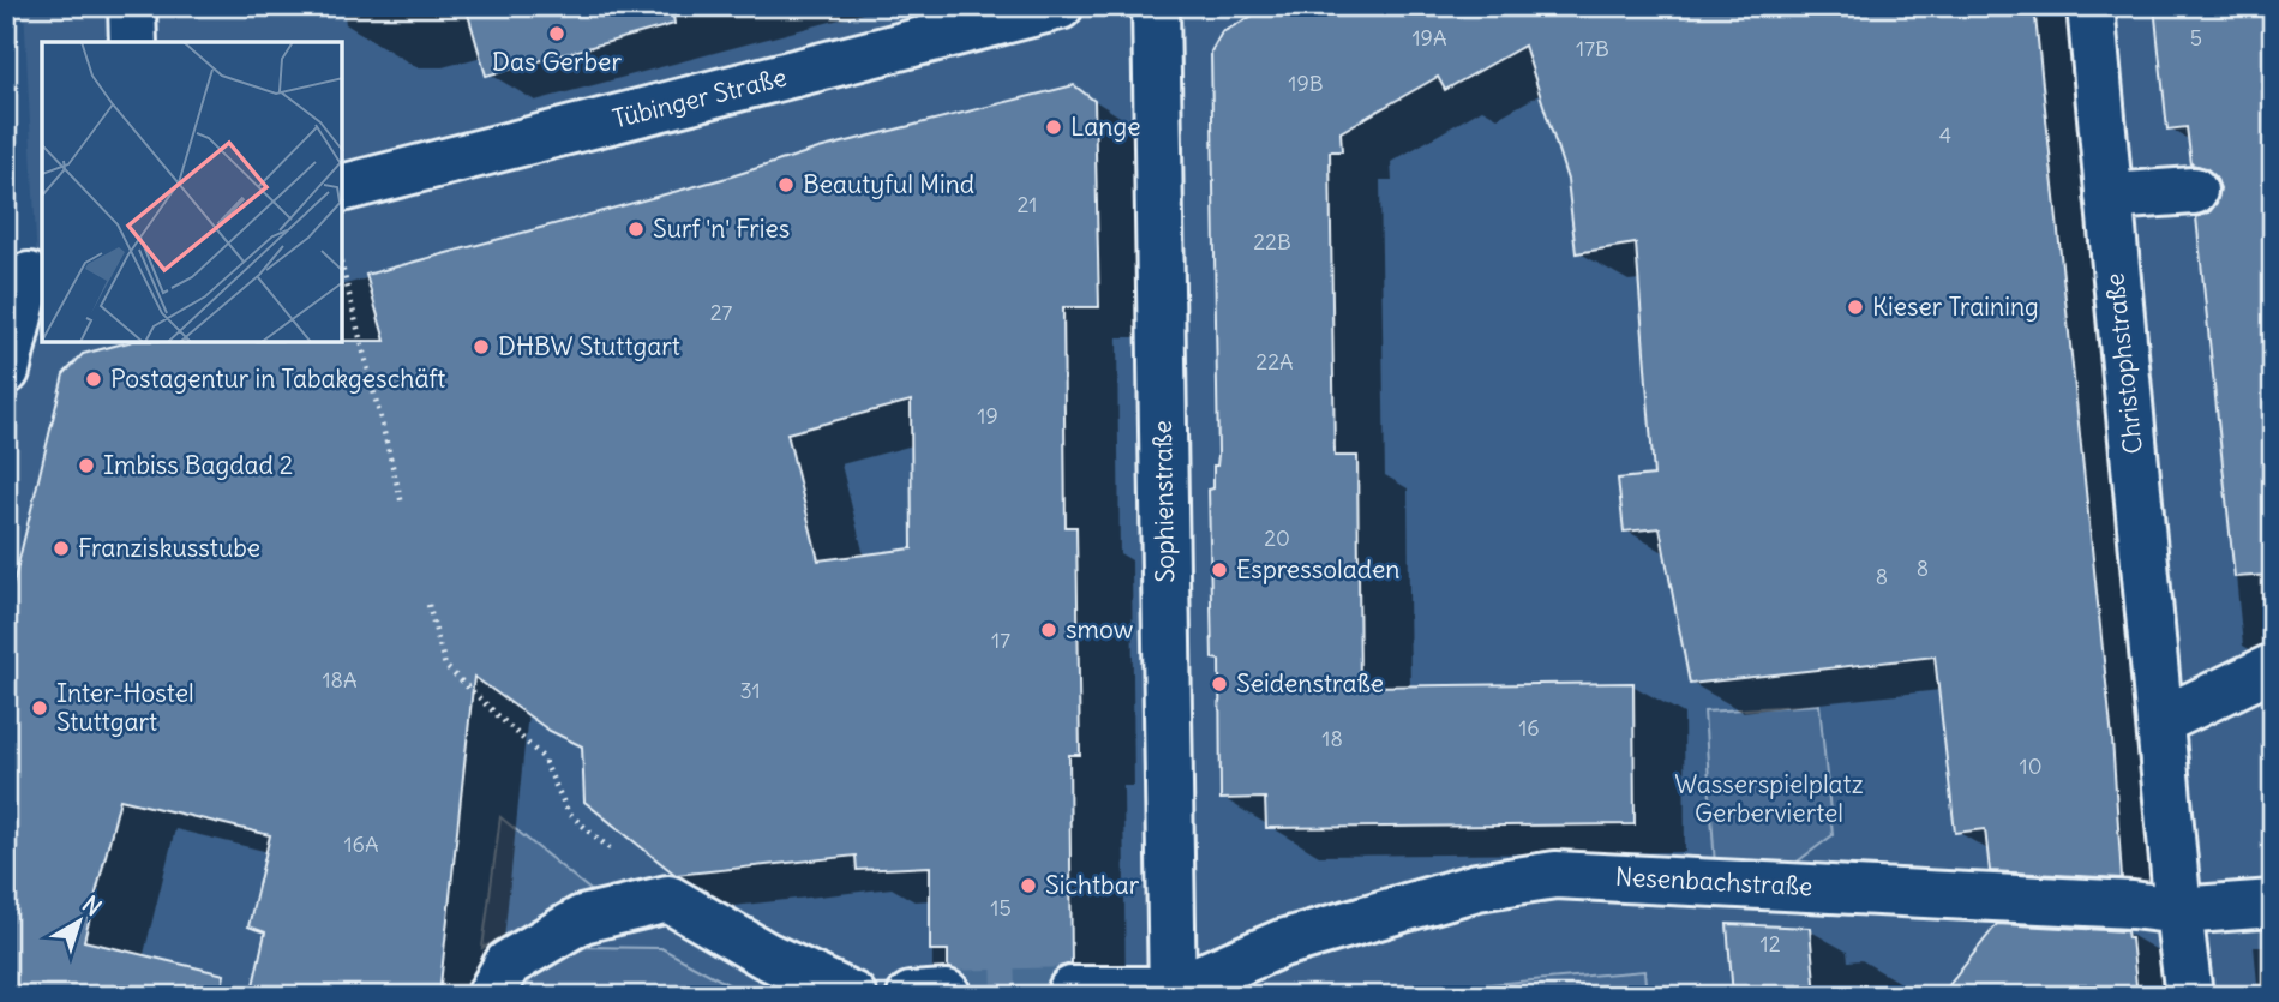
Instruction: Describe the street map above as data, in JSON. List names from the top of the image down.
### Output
{
  "streets": {
    "street": [
      "Tübinger Straße",
      "Christophstraße",
      "Sophienstraße",
      "Nesenbachstraße"
    ]
  },
  "crossings": [
    ["Christophstraße", "Nesenbachstraße"],
    ["Sophienstraße", "Nesenbachstraße"]
  ],
  "parks": ["Wasserspielplatz Gerberviertel"],
  "places": [
    "Das Gerber",
    "Lange",
    "Beautyful Mind",
    "Surf 'n' Fries",
    "Kieser Training",
    "DHBW Stuttgart",
    "Postagentur in Tabakgeschäft",
    "Imbiss Bagdad 2",
    "Franziskusstube",
    "Espressoladen",
    "smow",
    "Seidenstraße",
    "Inter-Hostel Stuttgart",
    "Sichtbar"
  ],
  "house_numbers": [
    "19A",
    "5",
    "17B",
    "19B",
    "4",
    "21",
    "22B",
    "27",
    "22A",
    "19",
    "20",
    "8",
    "8",
    "17",
    "18A",
    "31",
    "16",
    "18",
    "10",
    "16A",
    "15",
    "12"
  ],
  "north": "top right"
}
